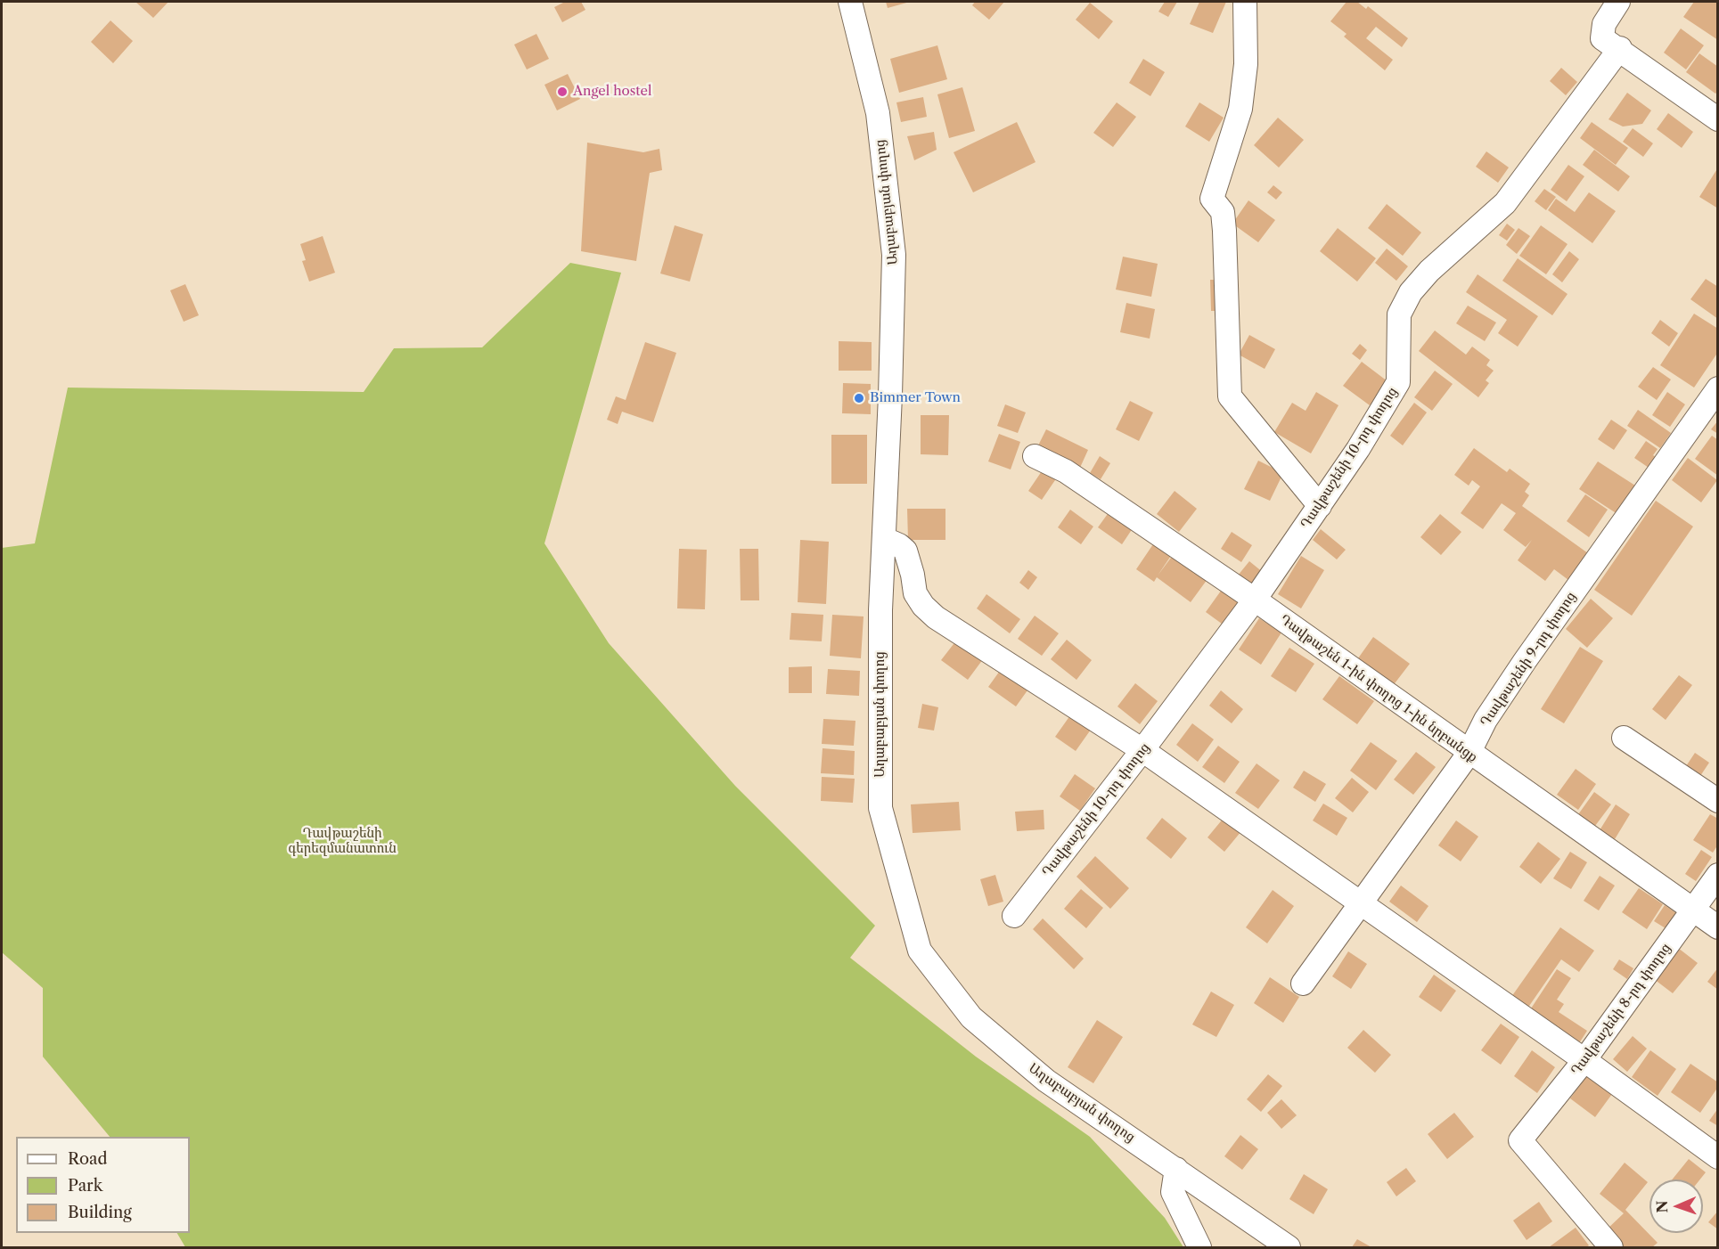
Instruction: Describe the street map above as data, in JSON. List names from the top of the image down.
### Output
{
  "streets": {
    "street": [
      "Աղաբաբյան փողոց",
      "Դավթաշենի 10-րդ փողոց",
      "Դավթաշենի 9-րդ փողոց",
      "Դավթաշեն 1-ին փողոց 1-ին նրբանցք",
      "Դավթաշենի 8-րդ փողոց"
    ]
  },
  "crossings": [
    ["Դավթաշենի 10-րդ փողոց", "Դավթաշեն 1-ին փողոց 1-ին նրբանցք"],
    ["Դավթաշենի 9-րդ փողոց", "Դավթաշեն 1-ին փողոց 1-ին նրբանցք"],
    ["Դավթաշեն 1-ին փողոց 1-ին նրբանցք", "Դավթաշենի 8-րդ փողոց"]
  ],
  "parks": ["Դավթաշենի գերեզմանատուն"],
  "places": ["Angel hostel", "Bimmer Town"],
  "legend": ["Road", "Park", "Building"],
  "north": "left"
}
